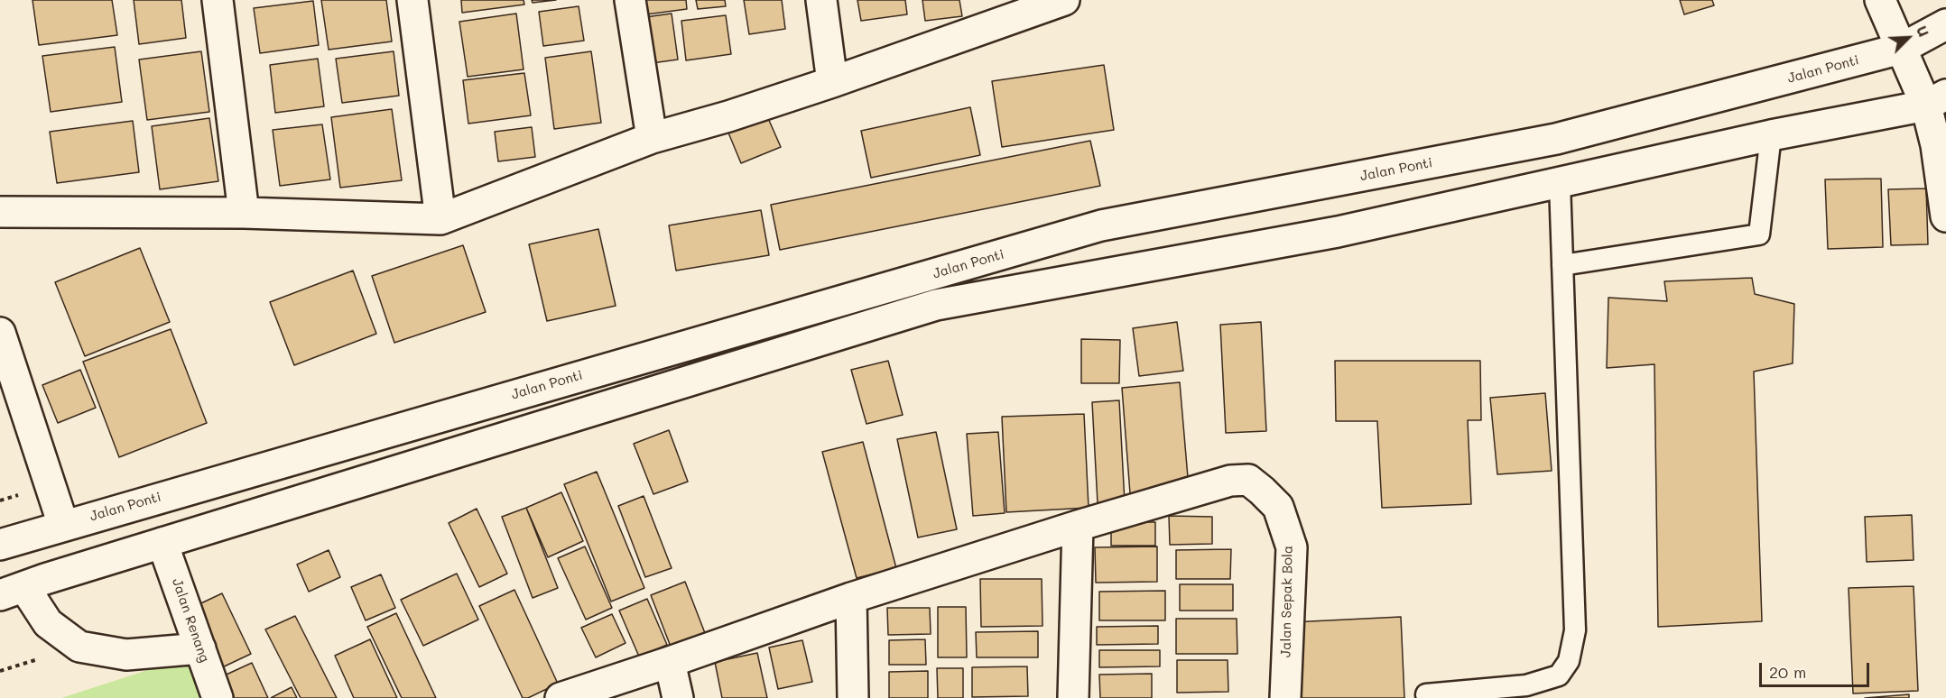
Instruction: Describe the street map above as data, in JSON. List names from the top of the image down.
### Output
{
  "streets": {
    "main road": ["Jalan Ponti", "Jalan Sepak Bola", "Jalan Renang"]
  },
  "scale_bar": "20 m",
  "north": "top right"
}
